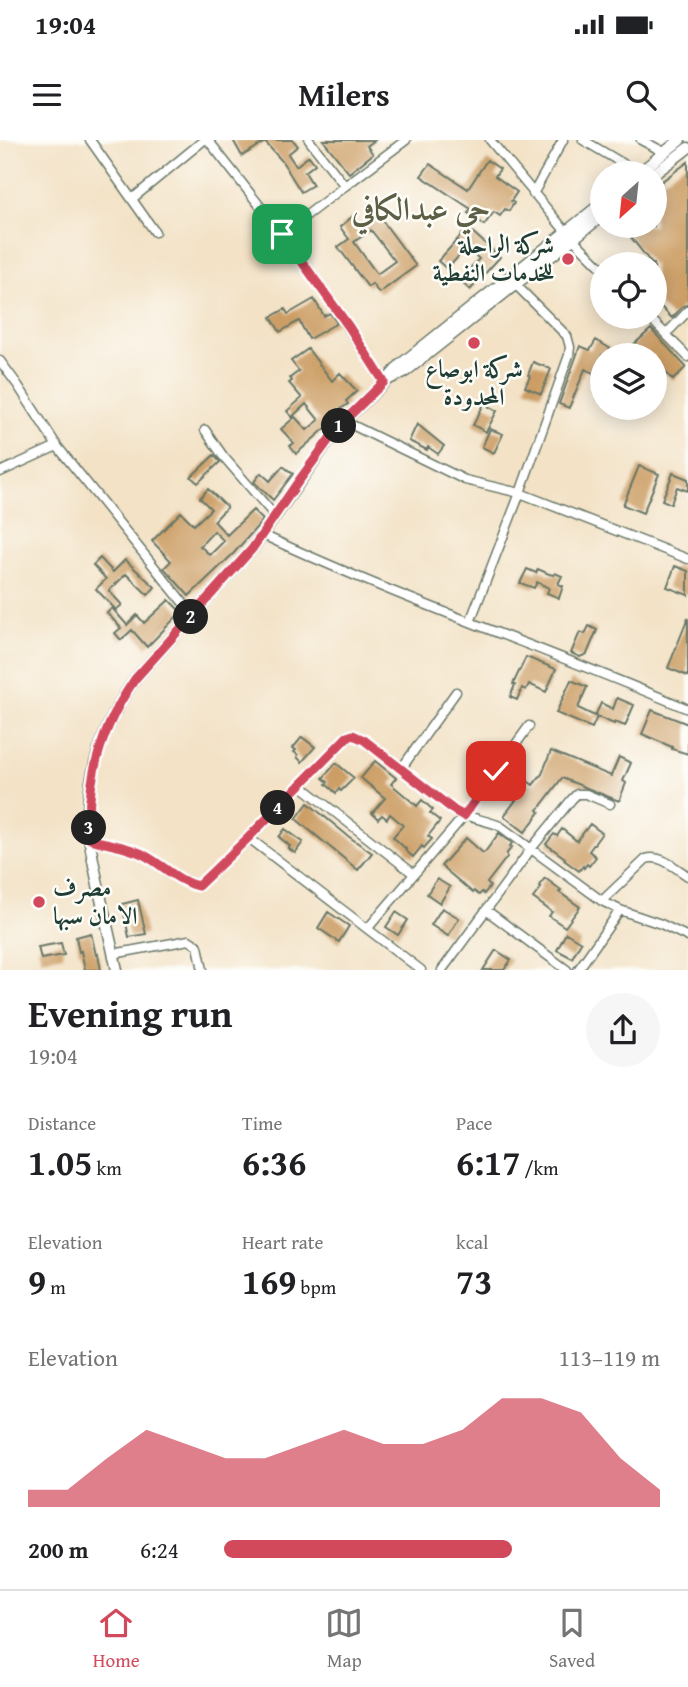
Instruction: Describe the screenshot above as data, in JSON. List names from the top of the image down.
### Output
{
  "districts": ["حي عبدالكافي"],
  "places": ["شركة الراحلة للخدمات النفطية", "شركة ابوصاع المحدودة", "مصرف الامان سبها"],
  "north": "bottom left",
  "page": {
    "status": "19:04",
    "header": "Milers",
    "pins": [
      "1",
      "2",
      "4",
      "3"
    ],
    "heading": ["Evening run", "19:04"],
    "stats": [
      ["Distance", "1.05 km"],
      ["Time", "6:36"],
      ["Pace", "6:17 /km"],
      ["Elevation", "9 m"],
      ["Heart rate", "169 bpm"],
      ["kcal", "73"]
    ],
    "chart": ["Elevation", "113–119 m"],
    "list": [
      {
        "name": "200 m",
        "note": "6:24"
      }
    ],
    "tabs": ["Home", "Map", "Saved"]
  }
}
